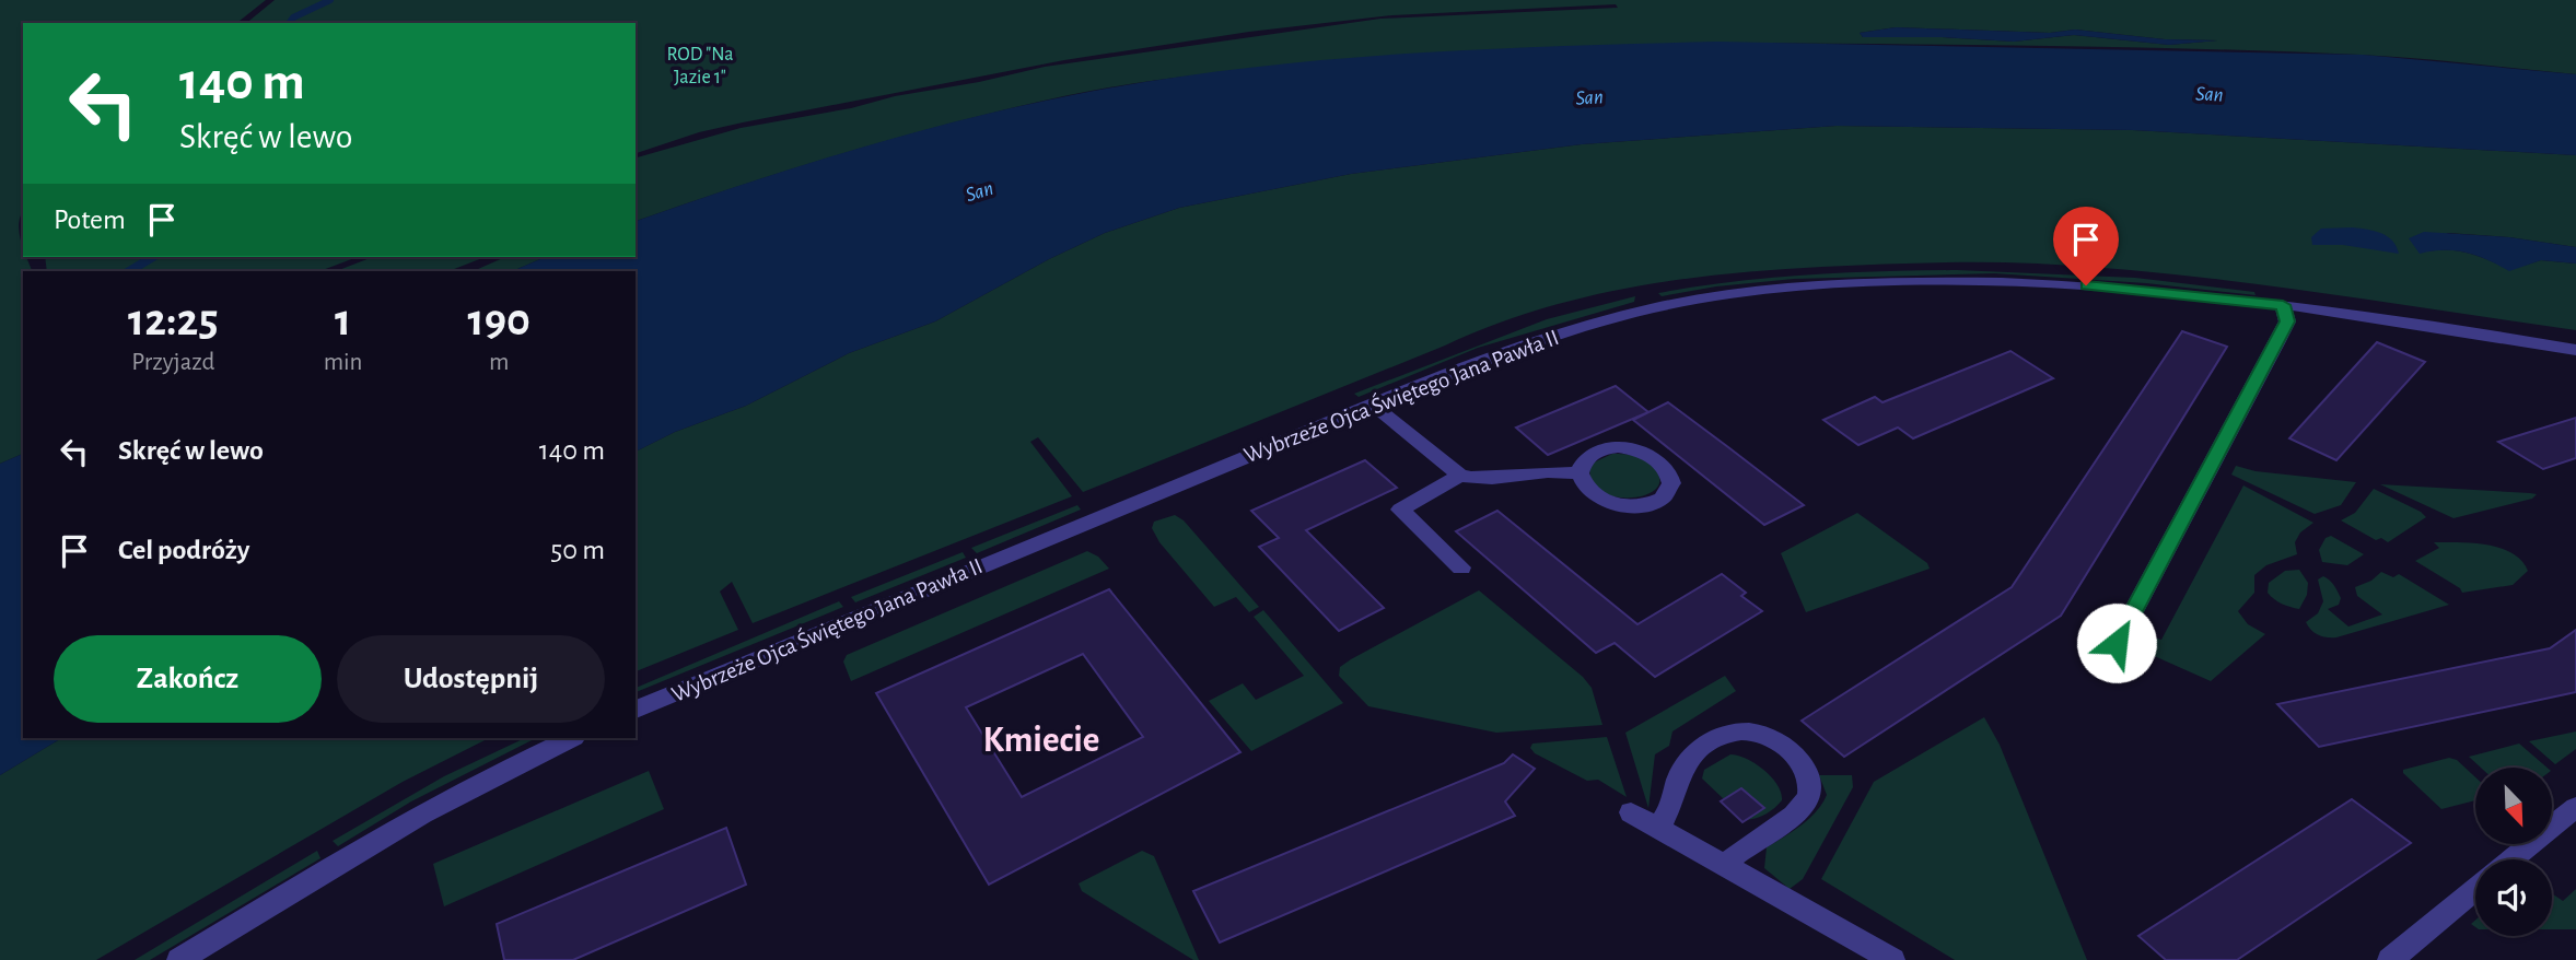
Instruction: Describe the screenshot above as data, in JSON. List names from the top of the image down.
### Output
{
  "streets": {
    "street": ["Wybrzeże Ojca Świętego Jana Pawła II"]
  },
  "districts": ["Kmiecie"],
  "water": ["San"],
  "parks": ["ROD \"Na Jazie 1\""],
  "north": "bottom right",
  "page": {
    "turn": ["140 m", "Skręć w lewo"],
    "then": "Potem",
    "eta": [
      "12:25",
      "Przyjazd",
      "1",
      "min",
      "190",
      "m"
    ],
    "list": [
      {
        "name": "Skręć w lewo",
        "value": "140 m"
      },
      {
        "name": "Cel podróży",
        "value": "50 m"
      }
    ],
    "buttons": ["Zakończ", "Udostępnij"]
  }
}
